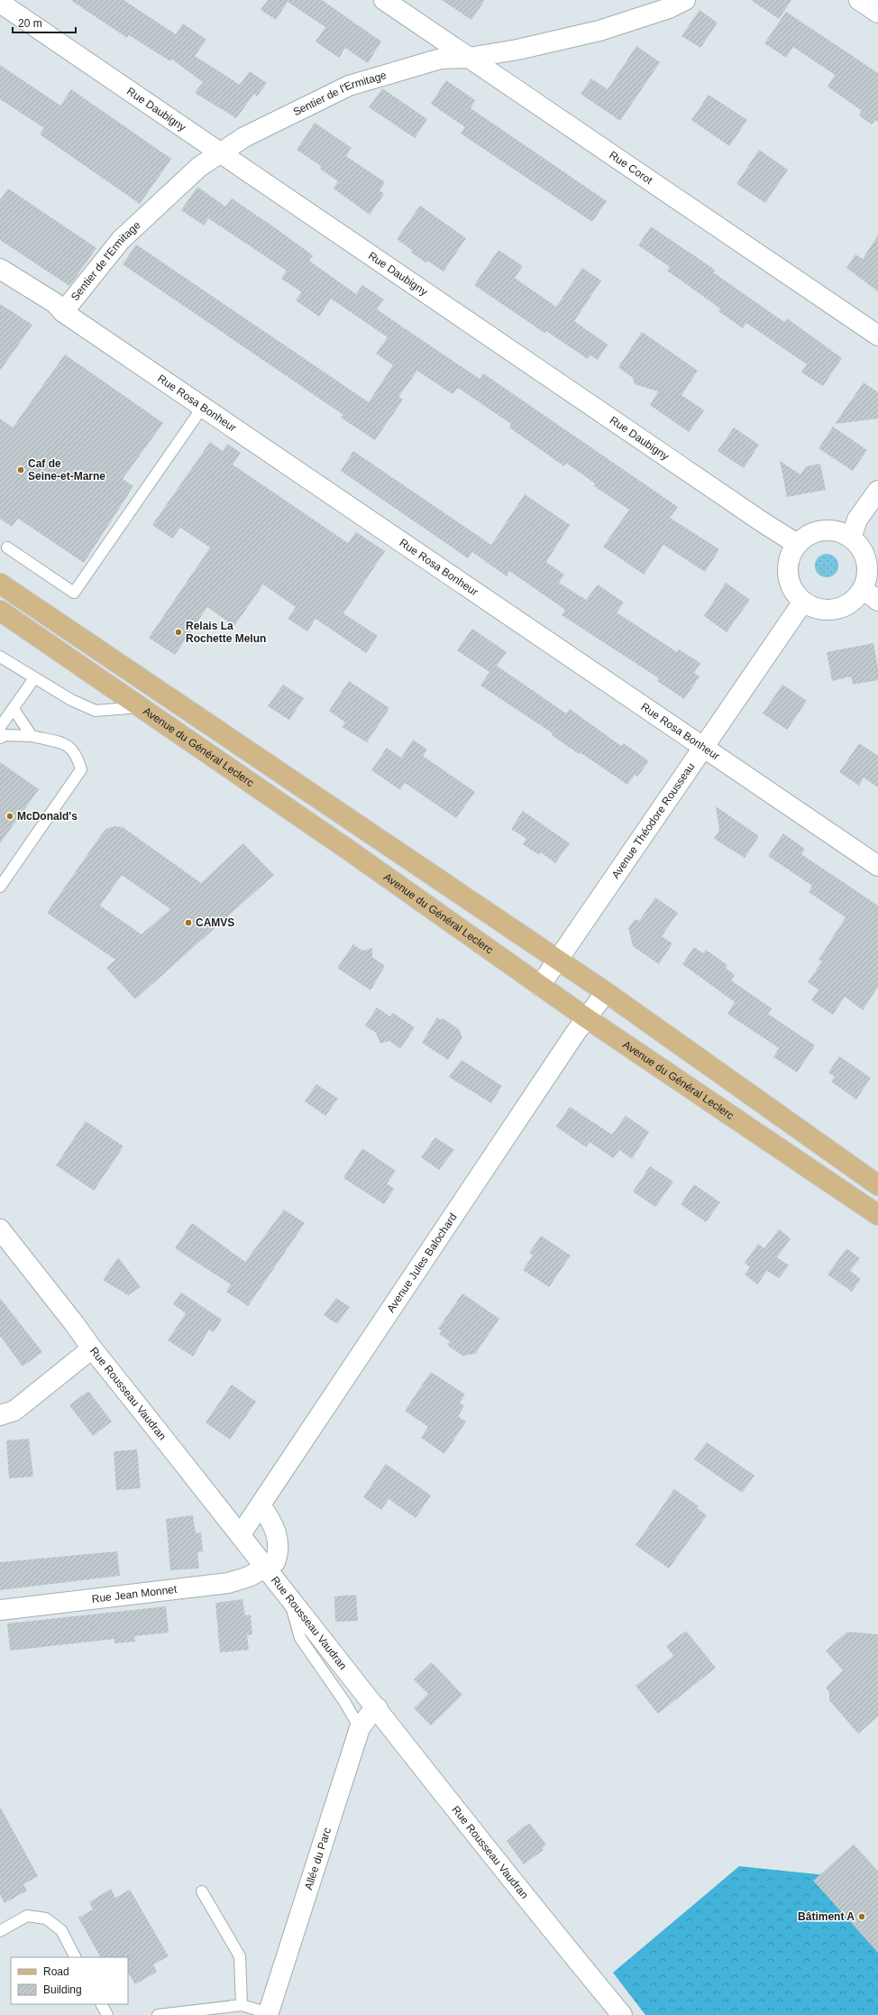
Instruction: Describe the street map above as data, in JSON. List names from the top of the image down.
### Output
{
  "streets": {
    "main road": ["Avenue du Général Leclerc"],
    "street": [
      "Sentier de l'Ermitage",
      "Rue Daubigny",
      "Rue Corot",
      "Rue Rosa Bonheur",
      "Avenue Théodore Rousseau",
      "Avenue Jules Balochard",
      "Rue Rousseau Vaudran",
      "Rue Jean Monnet",
      "Allée du Parc"
    ]
  },
  "crossings": [
    ["Sentier de l'Ermitage", "Rue Daubigny"],
    ["Sentier de l'Ermitage", "Rue Corot"],
    ["Sentier de l'Ermitage", "Rue Rosa Bonheur"],
    ["Rue Daubigny", "Avenue Théodore Rousseau"],
    ["Rue Rosa Bonheur", "Avenue Théodore Rousseau"],
    ["Avenue du Général Leclerc", "Avenue Théodore Rousseau"],
    ["Avenue du Général Leclerc", "Avenue Jules Balochard"],
    ["Avenue Jules Balochard", "Rue Rousseau Vaudran"],
    ["Avenue Jules Balochard", "Rue Jean Monnet"],
    ["Rue Rousseau Vaudran", "Rue Jean Monnet"],
    ["Rue Rousseau Vaudran", "Allée du Parc"]
  ],
  "places": [
    "Caf de Seine-et-Marne",
    "Relais La Rochette Melun",
    "McDonald's",
    "CAMVS",
    "Bâtiment A"
  ],
  "legend": ["Road", "Building"],
  "scale_bar": "20 m"
}
